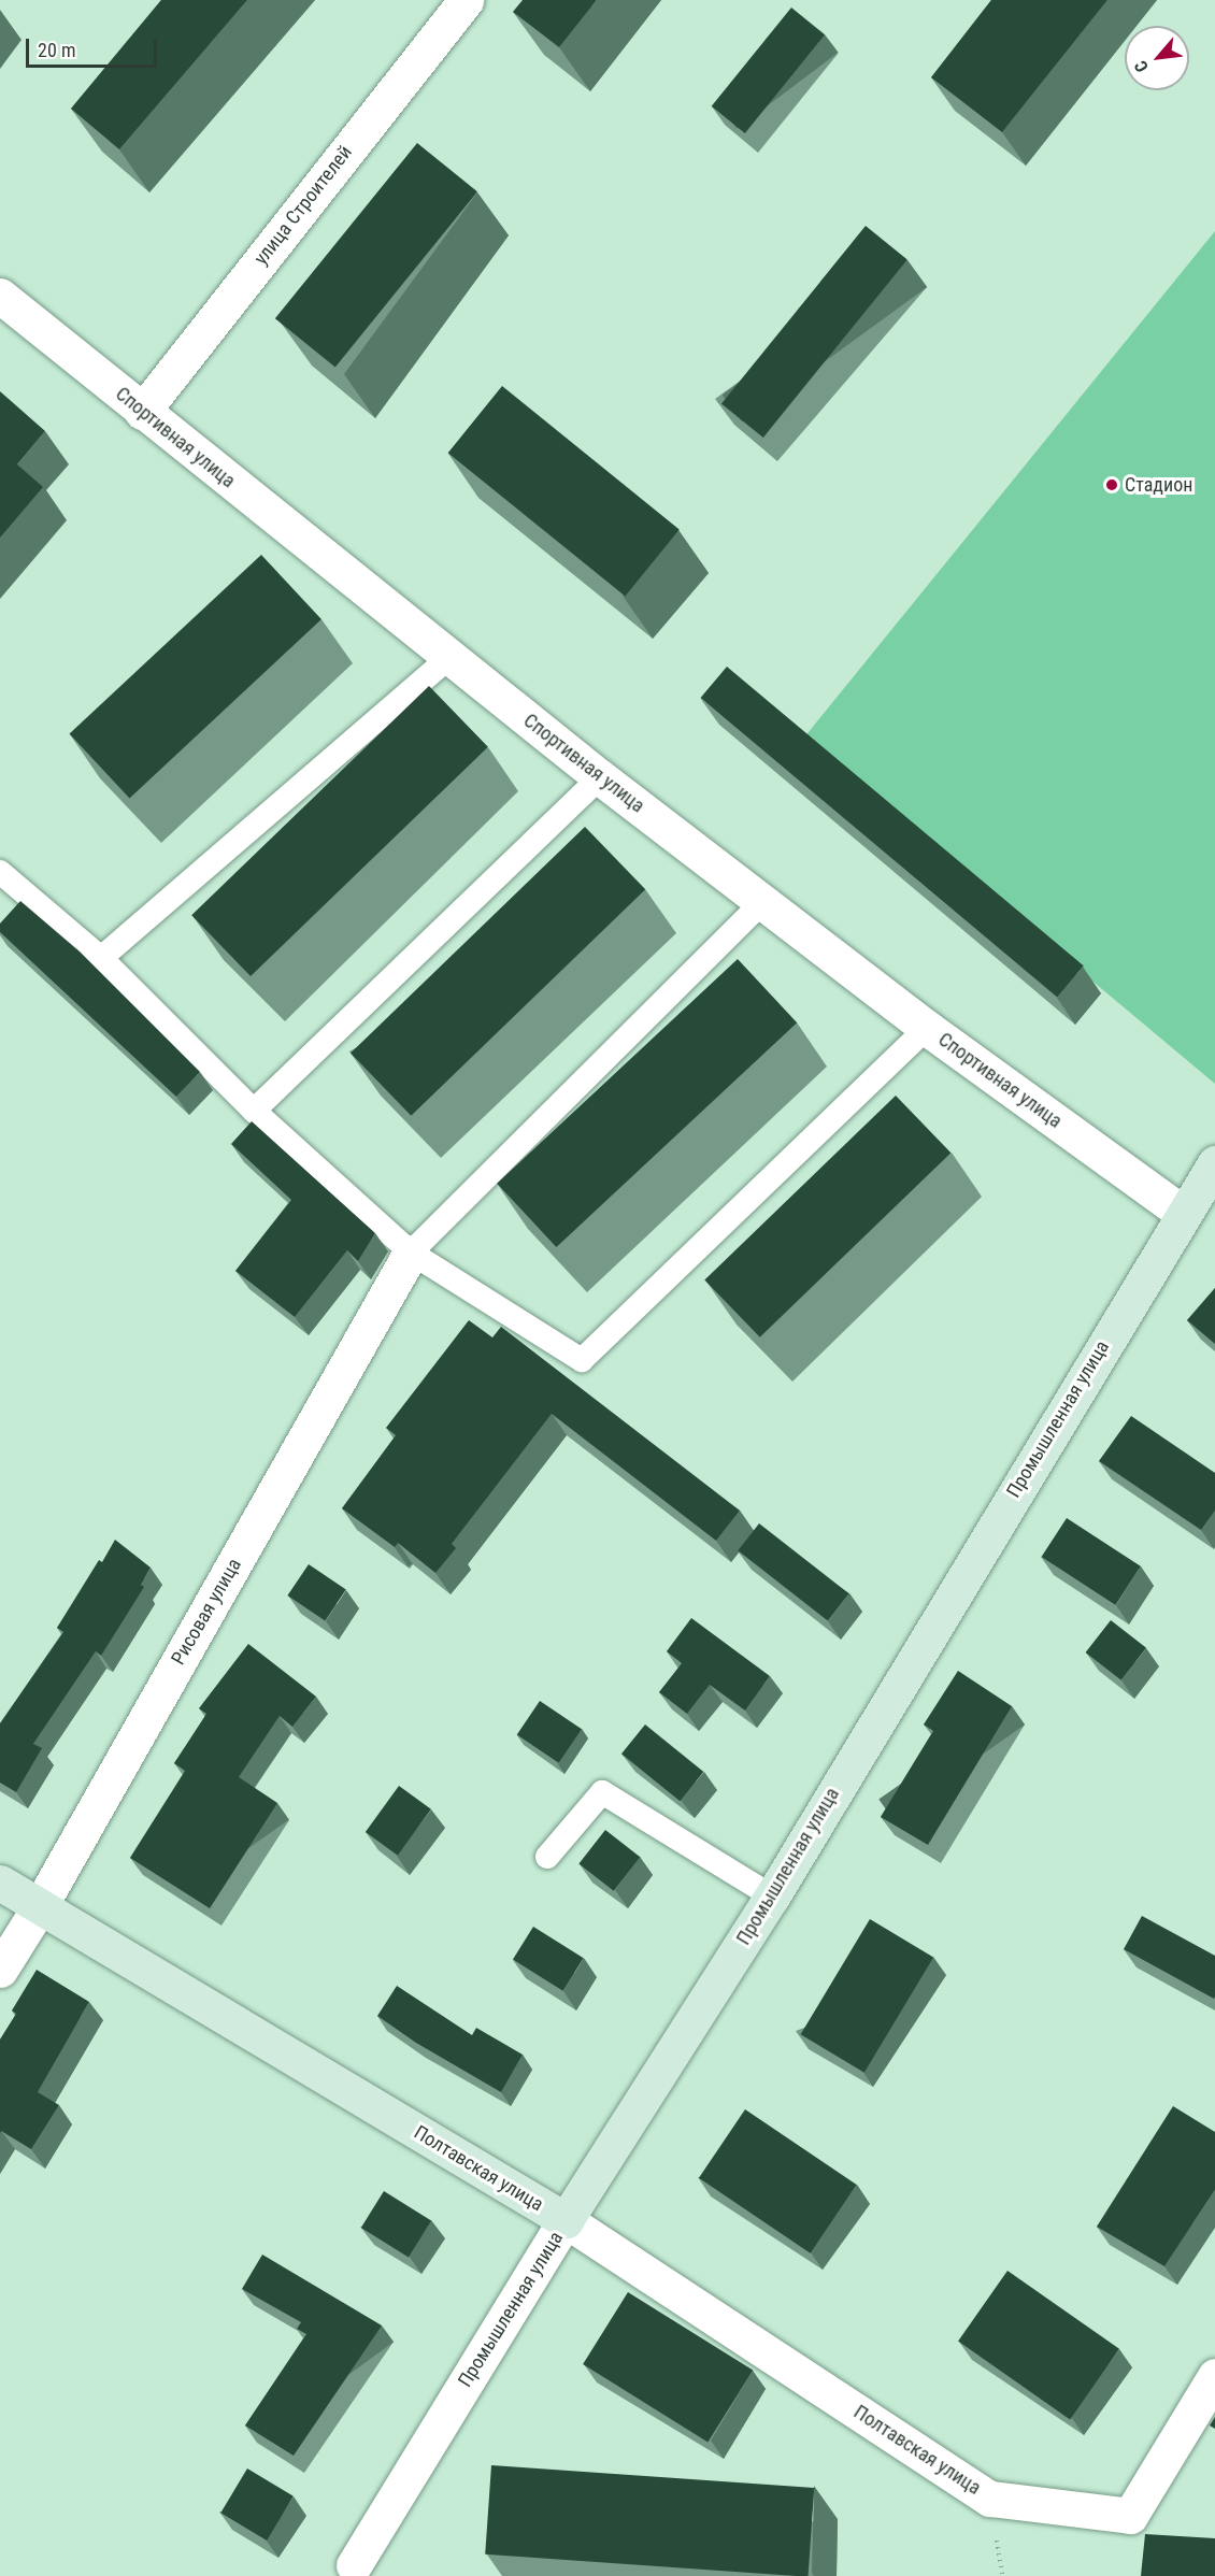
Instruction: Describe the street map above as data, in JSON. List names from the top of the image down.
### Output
{
  "streets": {
    "street": [
      "улица Строителей",
      "Спортивная улица",
      "Промышленная улица",
      "Рисовая улица",
      "Полтавская улица"
    ]
  },
  "crossings": [
    ["улица Строителей", "Спортивная улица"],
    ["Спортивная улица", "Промышленная улица"],
    ["Промышленная улица", "Полтавская улица"],
    ["Рисовая улица", "Полтавская улица"]
  ],
  "places": ["Стадион"],
  "scale_bar": "20 m",
  "north": "bottom left"
}
